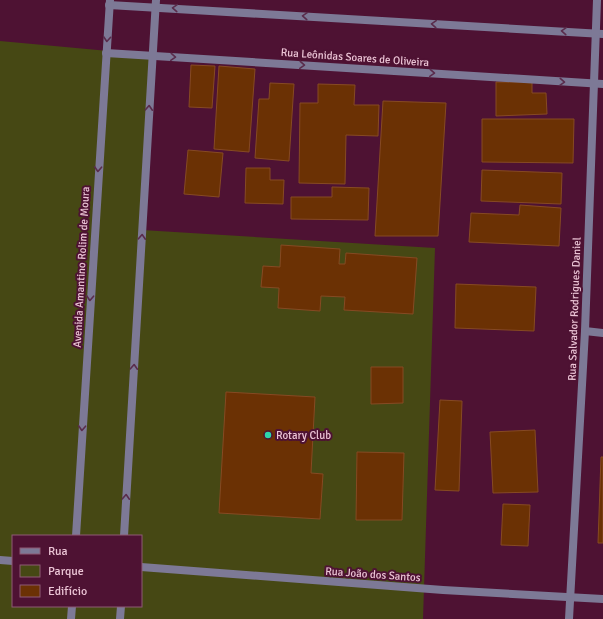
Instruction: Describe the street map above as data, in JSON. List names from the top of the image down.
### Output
{
  "streets": {
    "street": [
      "Rua Leônidas Soares de Oliveira",
      "Avenida Amantino Rolim de Moura",
      "Rua Salvador Rodrigues Daniel",
      "Rua João dos Santos"
    ]
  },
  "crossings": [
    ["Rua Leônidas Soares de Oliveira", "Avenida Amantino Rolim de Moura"],
    ["Rua Leônidas Soares de Oliveira", "Rua Salvador Rodrigues Daniel"],
    ["Rua Salvador Rodrigues Daniel", "Rua João dos Santos"]
  ],
  "places": ["Rotary Club"],
  "legend": ["Rua", "Parque", "Edifício"]
}
